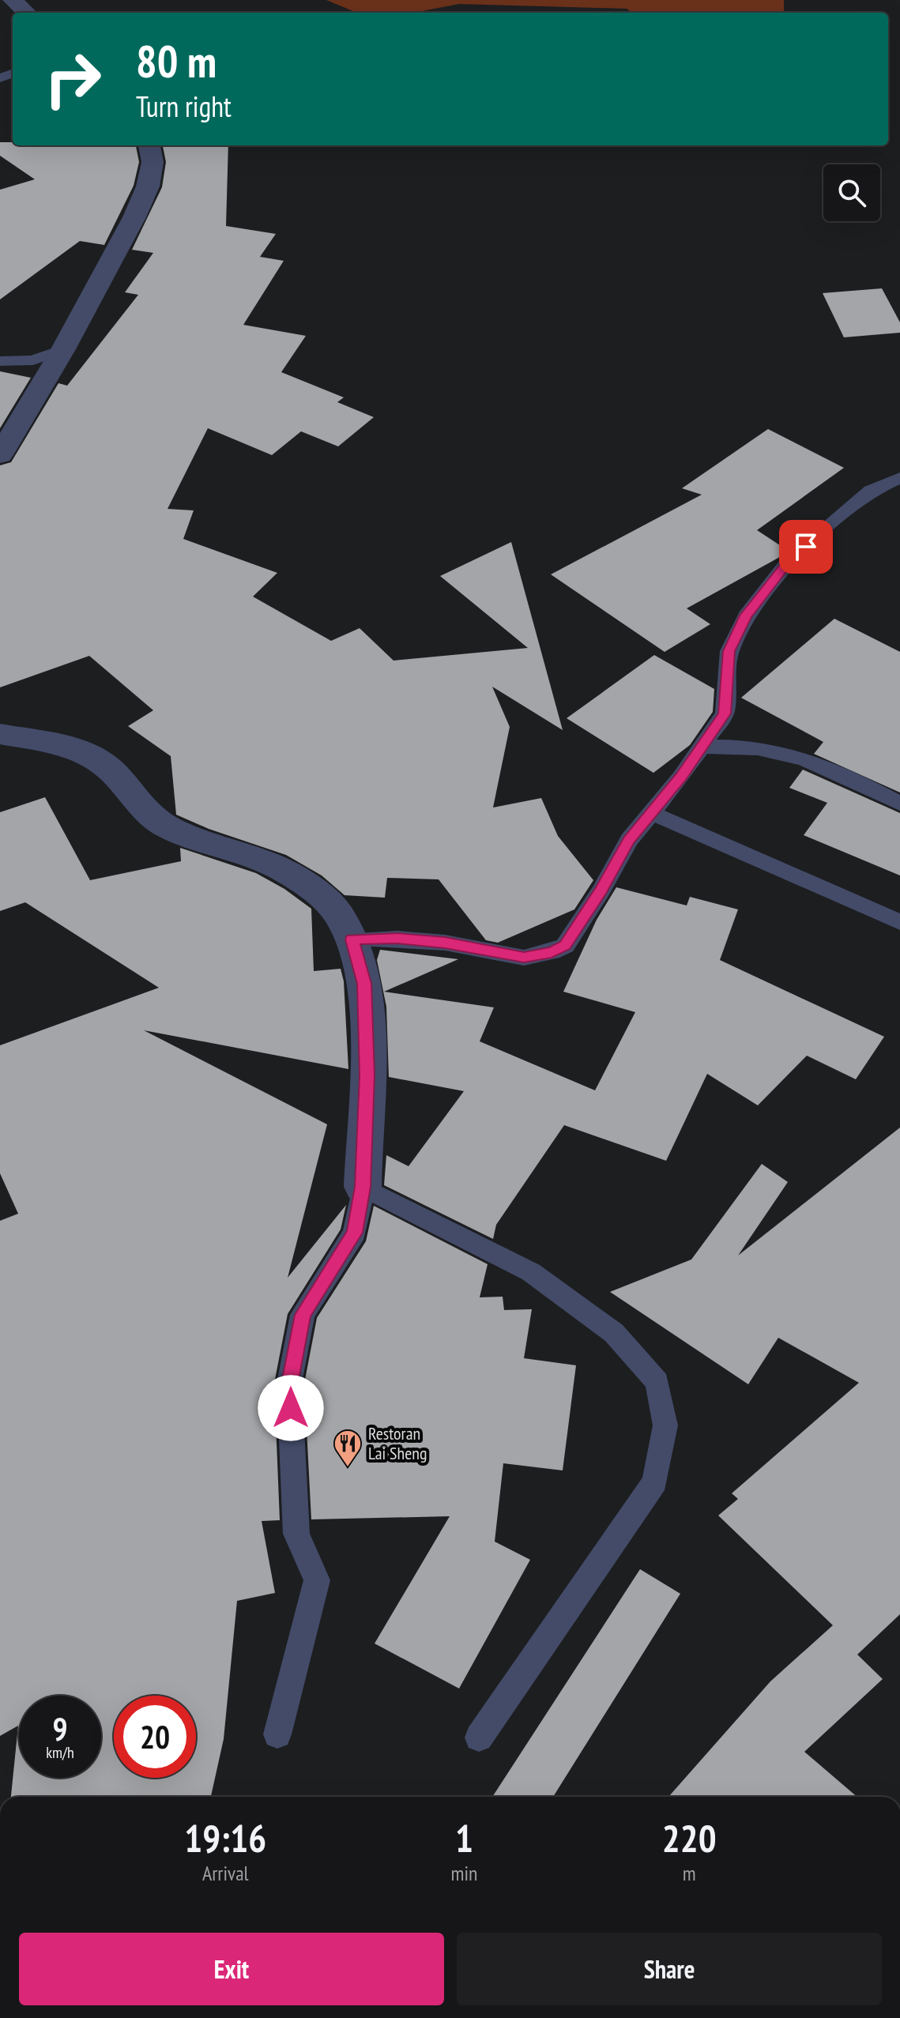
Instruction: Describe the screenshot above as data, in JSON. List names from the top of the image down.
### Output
{
  "places": {
    "restaurant": ["Restoran Lai Sheng"]
  },
  "page": {
    "turn": ["80 m", "Turn right"],
    "speed": "9 km/h",
    "limit": "20",
    "eta": [
      "19:16",
      "Arrival",
      "1",
      "min",
      "220",
      "m"
    ],
    "buttons": ["Exit", "Share"]
  }
}
